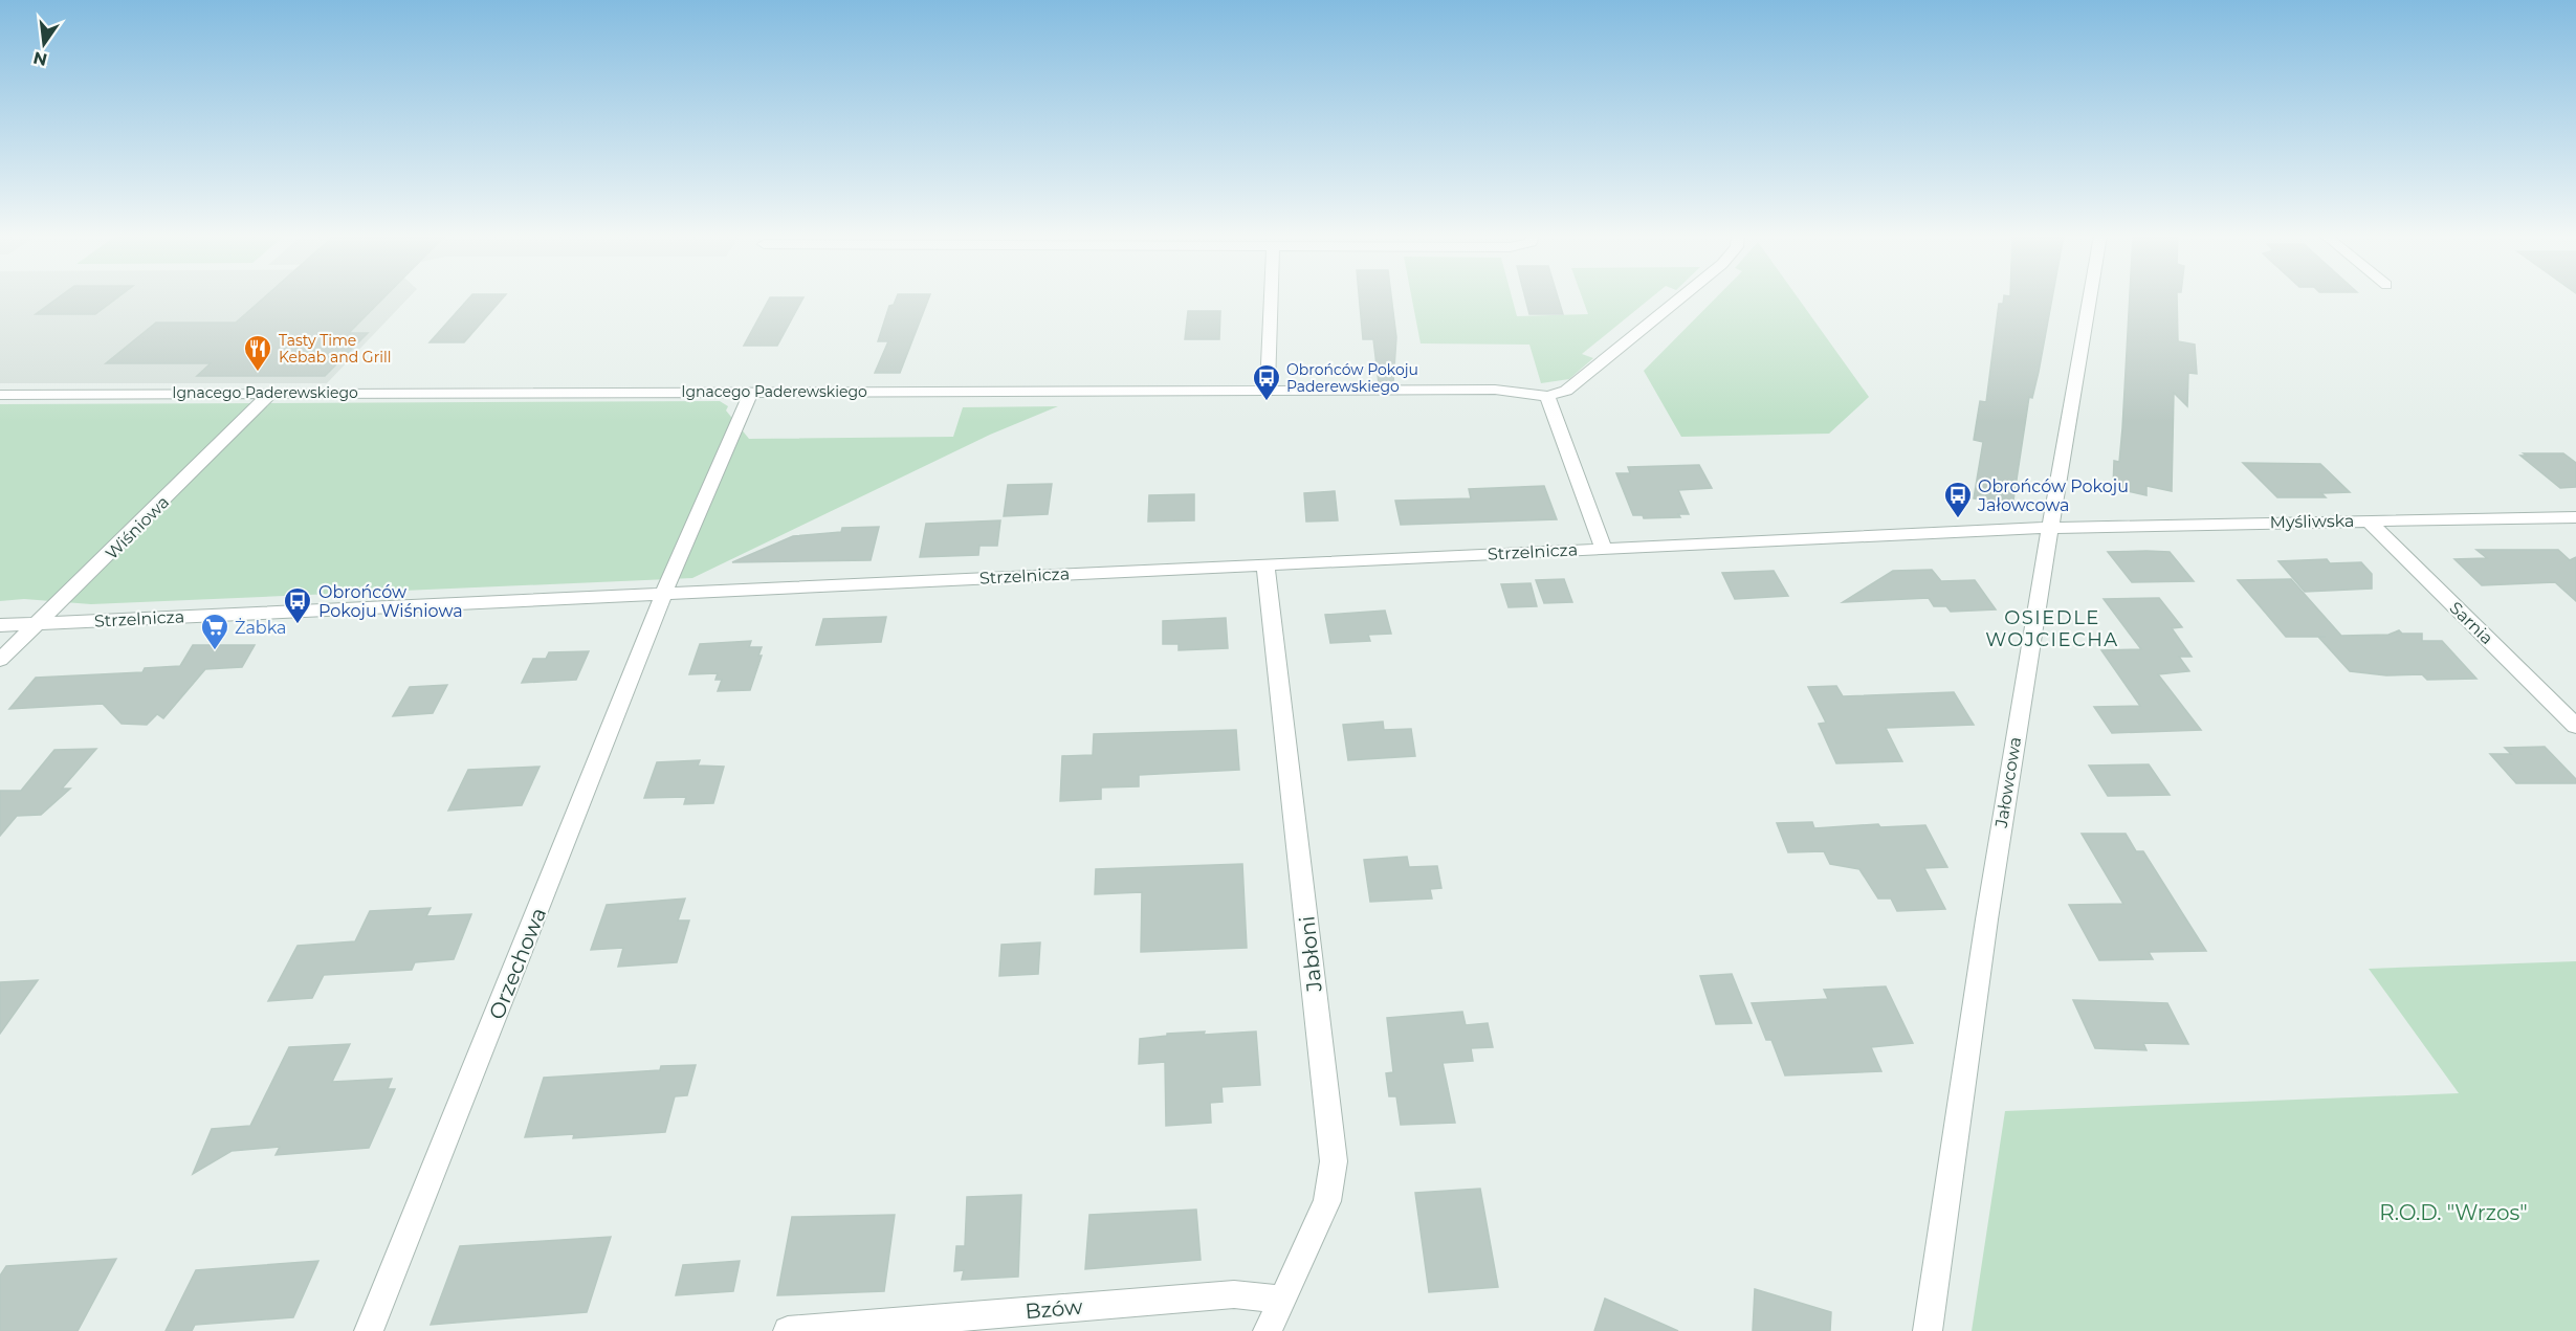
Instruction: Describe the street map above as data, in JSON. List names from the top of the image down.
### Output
{
  "streets": {
    "street": [
      "Ignacego Paderewskiego",
      "Myśliwska",
      "Wiśniowa",
      "Strzelnicza",
      "Sarnia",
      "Jałowcowa",
      "Jabłoni",
      "Orzechowa",
      "Bzów"
    ]
  },
  "crossings": [
    ["Ignacego Paderewskiego", "Wiśniowa"],
    ["Ignacego Paderewskiego", "Orzechowa"],
    ["Myśliwska", "Strzelnicza"],
    ["Myśliwska", "Sarnia"],
    ["Myśliwska", "Jałowcowa"],
    ["Wiśniowa", "Strzelnicza"],
    ["Strzelnicza", "Jałowcowa"],
    ["Strzelnicza", "Jabłoni"],
    ["Strzelnicza", "Orzechowa"],
    ["Jabłoni", "Bzów"]
  ],
  "districts": ["OSIEDLE WOJCIECHA"],
  "parks": ["R.O.D. \"Wrzos\""],
  "places": {
    "restaurant": ["Tasty Time Kebab and Grill"],
    "bus stop": ["Obrońców Pokoju Paderewskiego", "Obrońców Pokoju Jałowcowa", "Obrońców Pokoju Wiśniowa"],
    "supermarket": ["Żabka"]
  },
  "north": "bottom"
}
